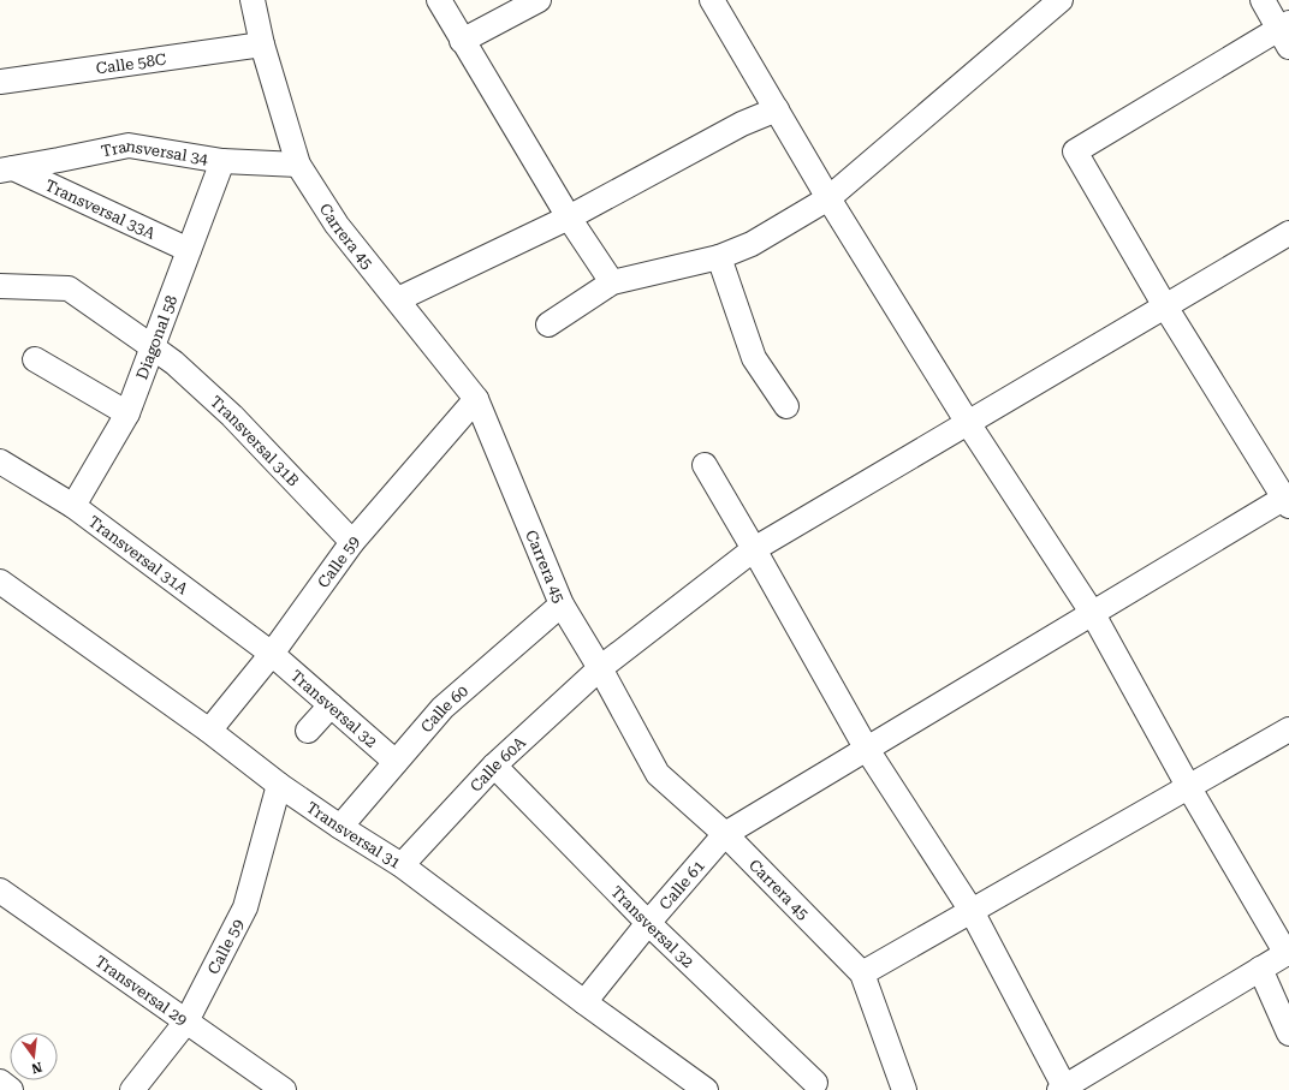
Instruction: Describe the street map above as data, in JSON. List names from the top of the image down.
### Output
{
  "streets": {
    "street": [
      "Calle 58C",
      "Transversal 34",
      "Transversal 33A",
      "Carrera 45",
      "Diagonal 58",
      "Transversal 31B",
      "Transversal 31A",
      "Calle 59",
      "Transversal 32",
      "Calle 60",
      "Calle 60A",
      "Transversal 31",
      "Calle 61",
      "Transversal 29"
    ]
  },
  "crossings": [
    ["Calle 58C", "Carrera 45"],
    ["Transversal 34", "Transversal 33A"],
    ["Transversal 34", "Carrera 45"],
    ["Transversal 34", "Diagonal 58"],
    ["Transversal 33A", "Diagonal 58"],
    ["Carrera 45", "Calle 59"],
    ["Carrera 45", "Calle 60"],
    ["Carrera 45", "Calle 60A"],
    ["Carrera 45", "Calle 61"],
    ["Diagonal 58", "Transversal 31B"],
    ["Diagonal 58", "Transversal 31A"],
    ["Transversal 31B", "Calle 59"],
    ["Transversal 31A", "Calle 59"],
    ["Transversal 31A", "Transversal 32"],
    ["Calle 59", "Transversal 32"],
    ["Calle 59", "Transversal 31"],
    ["Calle 59", "Transversal 29"],
    ["Transversal 32", "Calle 60"],
    ["Transversal 32", "Calle 60A"],
    ["Transversal 32", "Calle 61"],
    ["Calle 60", "Transversal 31"],
    ["Calle 60A", "Transversal 31"],
    ["Transversal 31", "Calle 61"]
  ],
  "north": "bottom"
}
